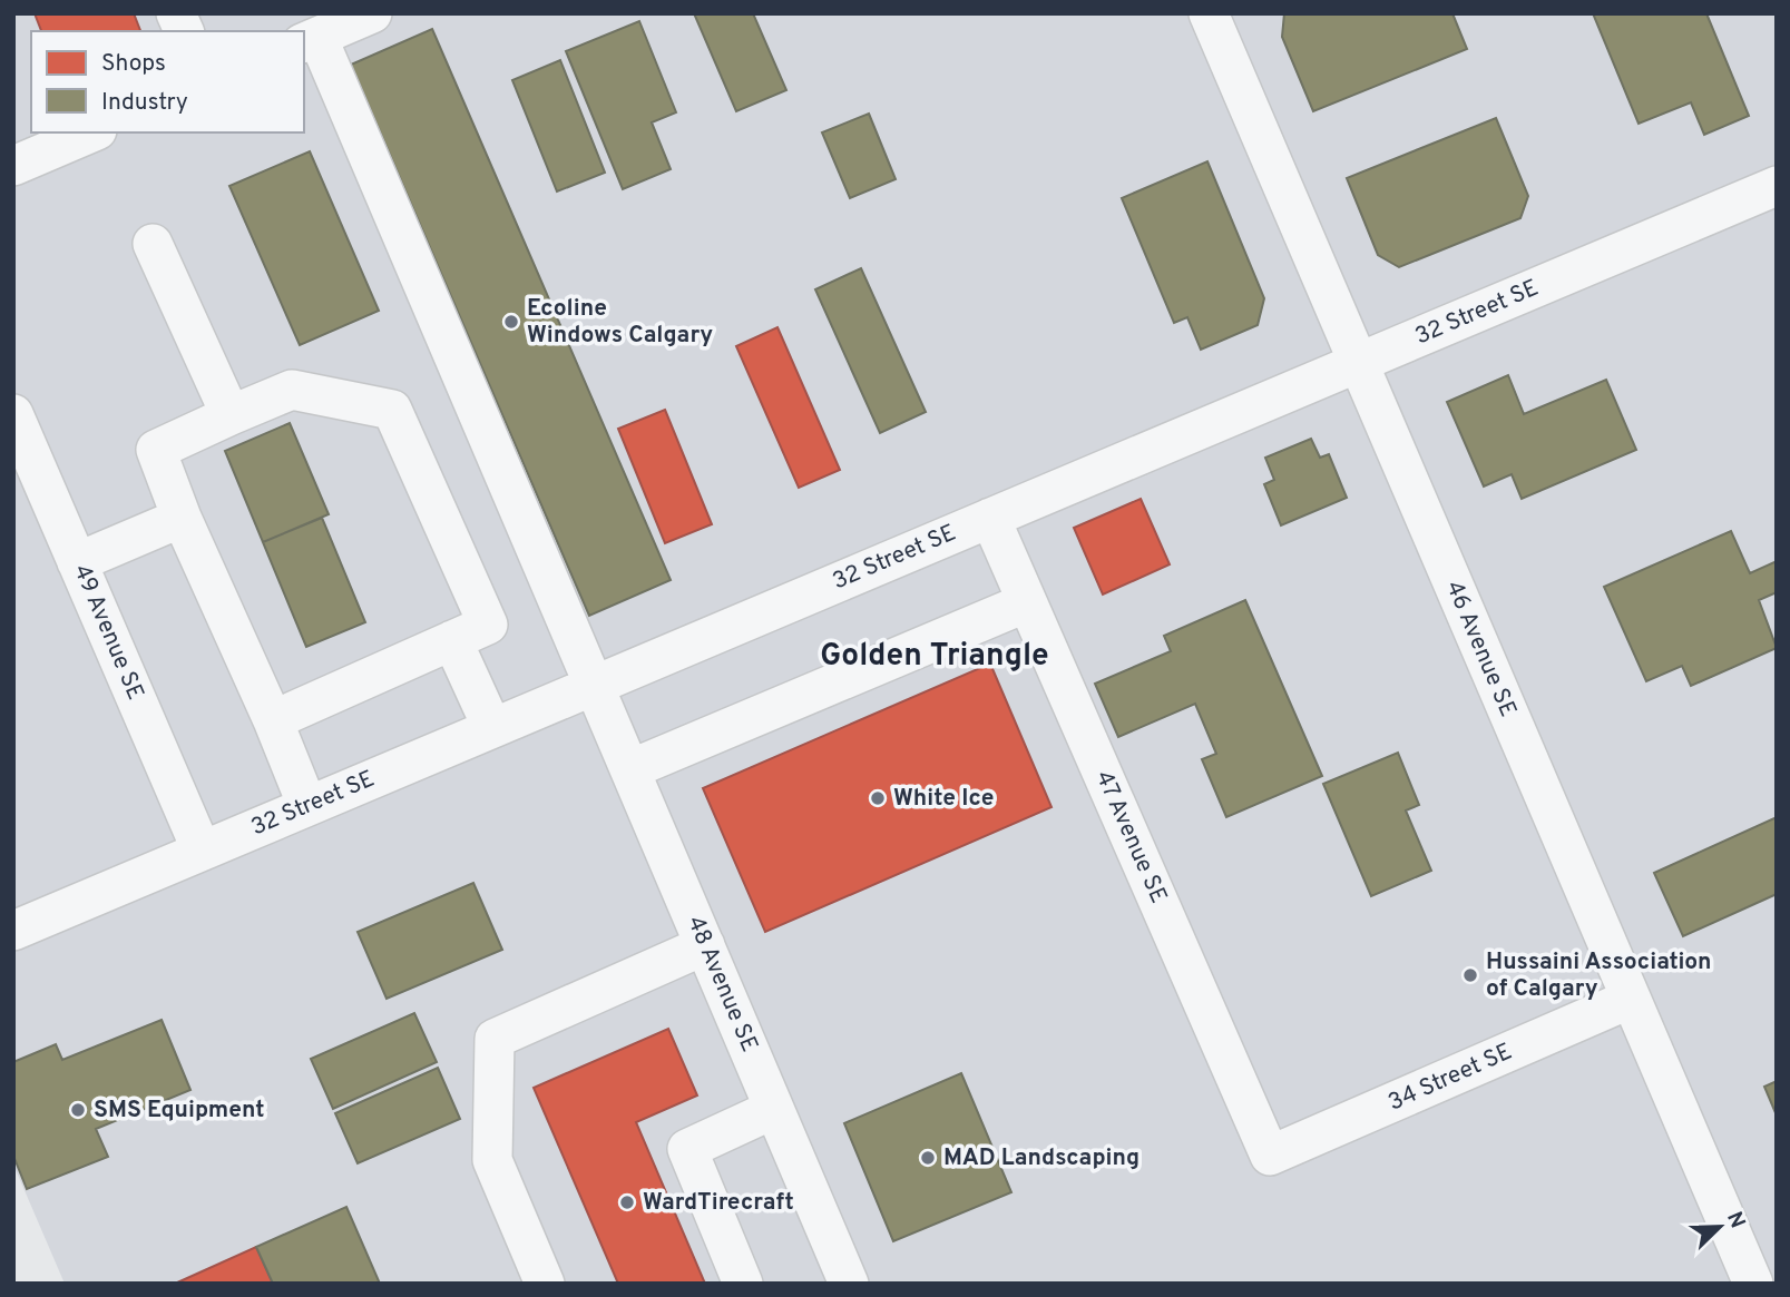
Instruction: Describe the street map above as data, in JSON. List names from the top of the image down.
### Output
{
  "streets": {
    "street": [
      "32 Street SE",
      "49 Avenue SE",
      "46 Avenue SE",
      "47 Avenue SE",
      "48 Avenue SE",
      "34 Street SE"
    ]
  },
  "crossings": [
    ["32 Street SE", "49 Avenue SE"],
    ["32 Street SE", "46 Avenue SE"],
    ["32 Street SE", "47 Avenue SE"],
    ["32 Street SE", "48 Avenue SE"],
    ["46 Avenue SE", "34 Street SE"],
    ["47 Avenue SE", "34 Street SE"]
  ],
  "districts": ["Golden Triangle"],
  "places": [
    "Ecoline Windows Calgary",
    "White Ice",
    "Hussaini Association of Calgary",
    "SMS Equipment",
    "MAD Landscaping",
    "WardTirecraft"
  ],
  "legend": ["Shops", "Industry"],
  "north": "top right"
}
